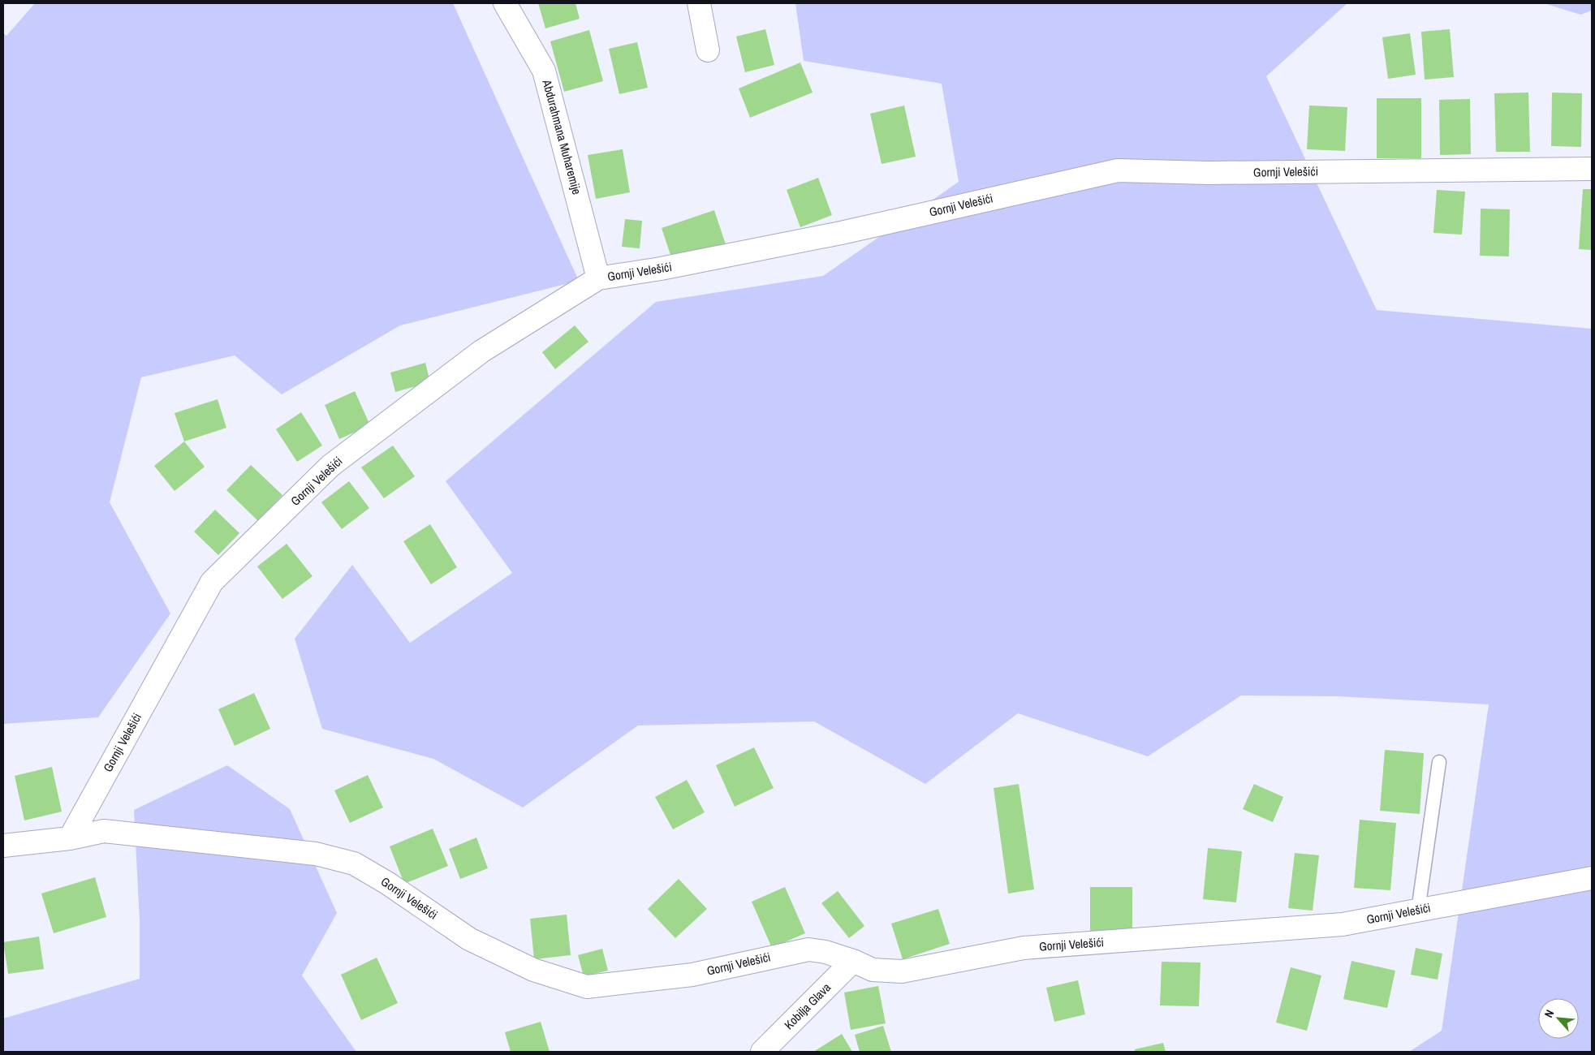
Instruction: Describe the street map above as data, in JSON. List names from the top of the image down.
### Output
{
  "streets": {
    "street": ["Abdurahmana Muharemije", "Gornji Velešići", "Kobilja Glava"]
  },
  "crossings": [
    ["Abdurahmana Muharemije", "Gornji Velešići"],
    ["Gornji Velešići", "Kobilja Glava"]
  ],
  "north": "top left"
}
